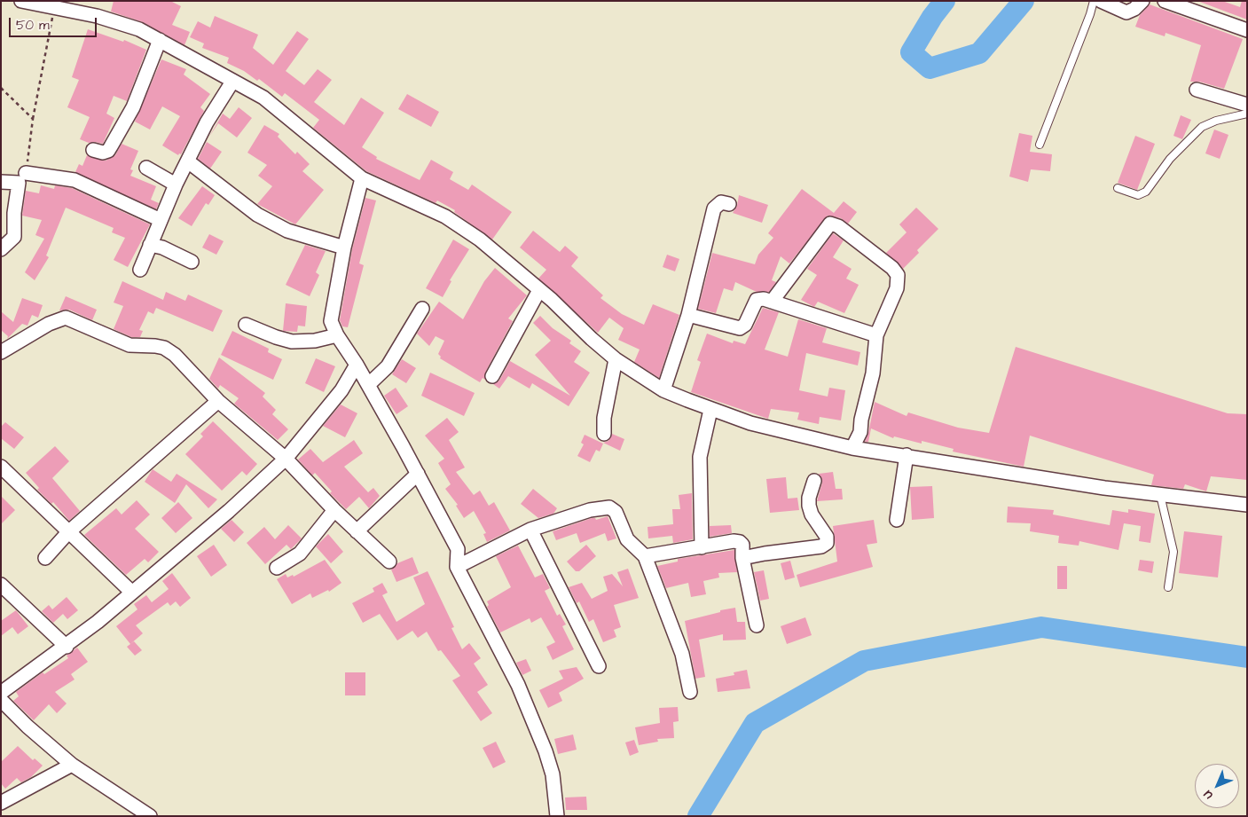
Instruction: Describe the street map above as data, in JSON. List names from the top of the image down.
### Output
{
  "scale_bar": "50 m",
  "north": "bottom left"
}
